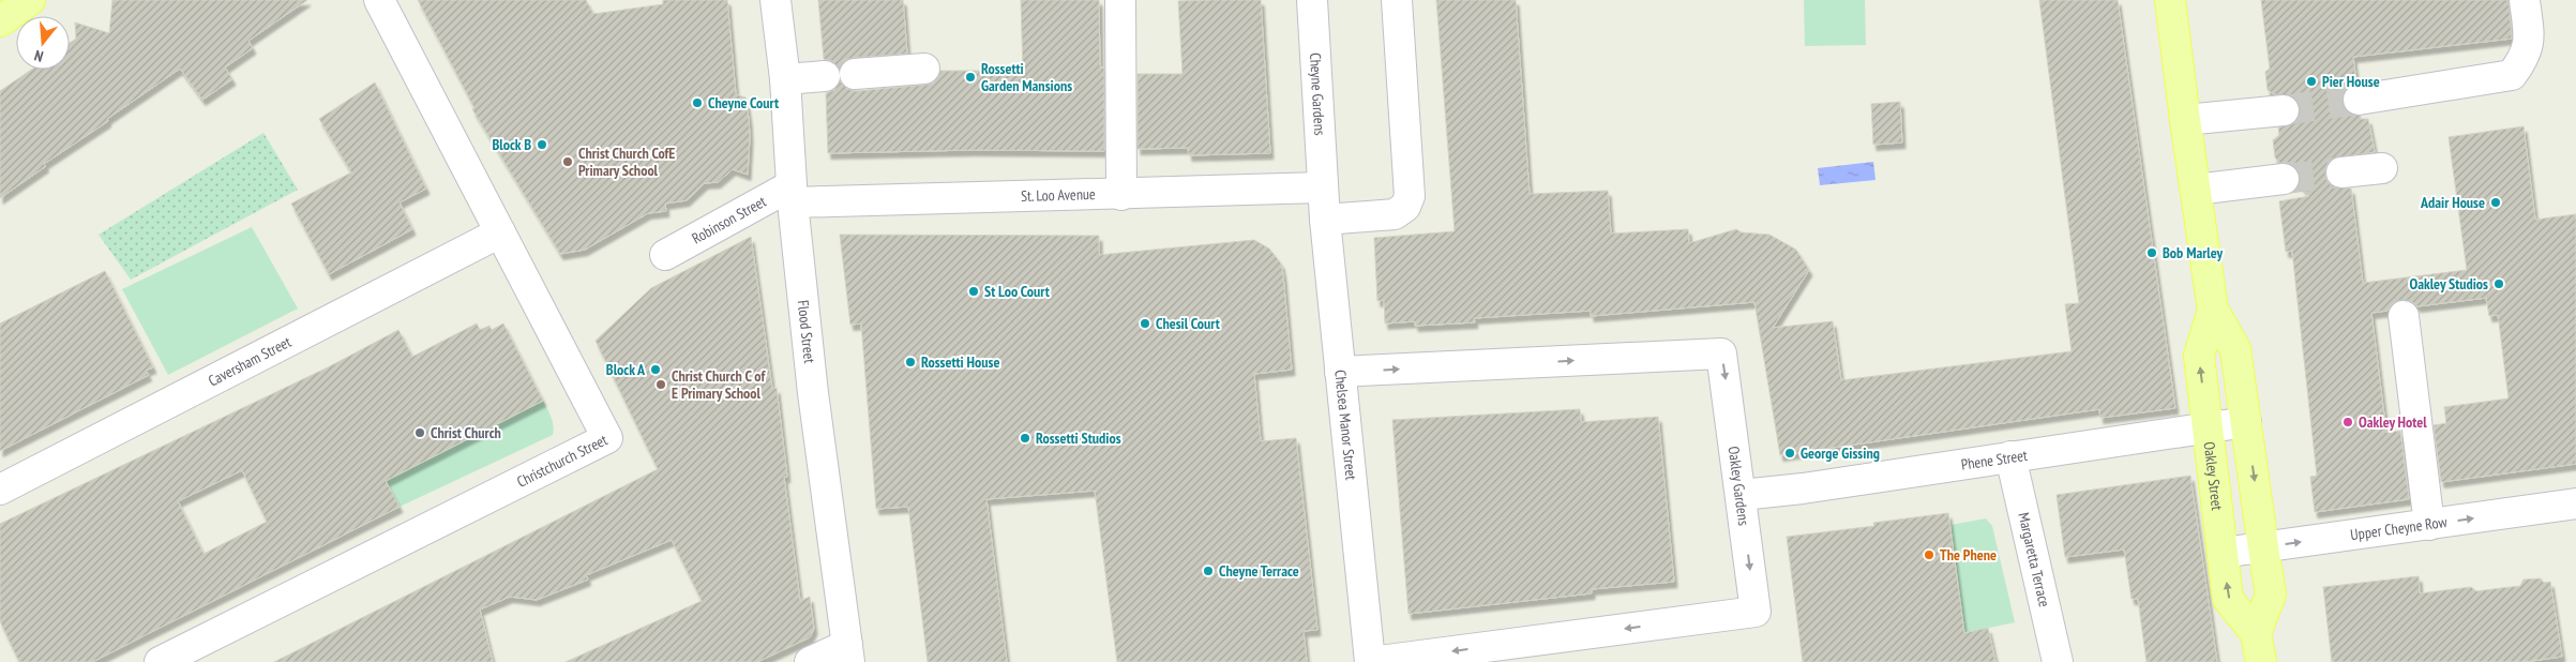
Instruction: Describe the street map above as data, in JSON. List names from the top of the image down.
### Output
{
  "streets": {
    "main road": ["Oakley Street"],
    "street": [
      "Cheyne Gardens",
      "St. Loo Avenue",
      "Robinson Street",
      "Flood Street",
      "Caversham Street",
      "Chelsea Manor Street",
      "Christchurch Street",
      "Phene Street",
      "Oakley Gardens",
      "Upper Cheyne Row",
      "Margaretta Terrace"
    ]
  },
  "crossings": [
    ["Cheyne Gardens", "St. Loo Avenue"],
    ["Cheyne Gardens", "Chelsea Manor Street"],
    ["St. Loo Avenue", "Robinson Street"],
    ["St. Loo Avenue", "Flood Street"],
    ["St. Loo Avenue", "Chelsea Manor Street"],
    ["Robinson Street", "Flood Street"],
    ["Caversham Street", "Christchurch Street"],
    ["Chelsea Manor Street", "Oakley Gardens"],
    ["Phene Street", "Oakley Street"],
    ["Phene Street", "Oakley Gardens"],
    ["Phene Street", "Margaretta Terrace"],
    ["Oakley Street", "Upper Cheyne Row"]
  ],
  "one_way": ["Upper Cheyne Row"],
  "places": [
    "Rossetti Garden Mansions",
    "Pier House",
    "Cheyne Court",
    "Block B",
    "Christ Church CofE Primary School",
    "Adair House",
    "Bob Marley",
    "Oakley Studios",
    "St Loo Court",
    "Chesil Court",
    "Rossetti House",
    "Block A",
    "Christ Church C of E Primary School",
    "Oakley Hotel",
    "Christ Church",
    "Rossetti Studios",
    "George Gissing",
    "The Phene",
    "Cheyne Terrace"
  ],
  "north": "bottom"
}
